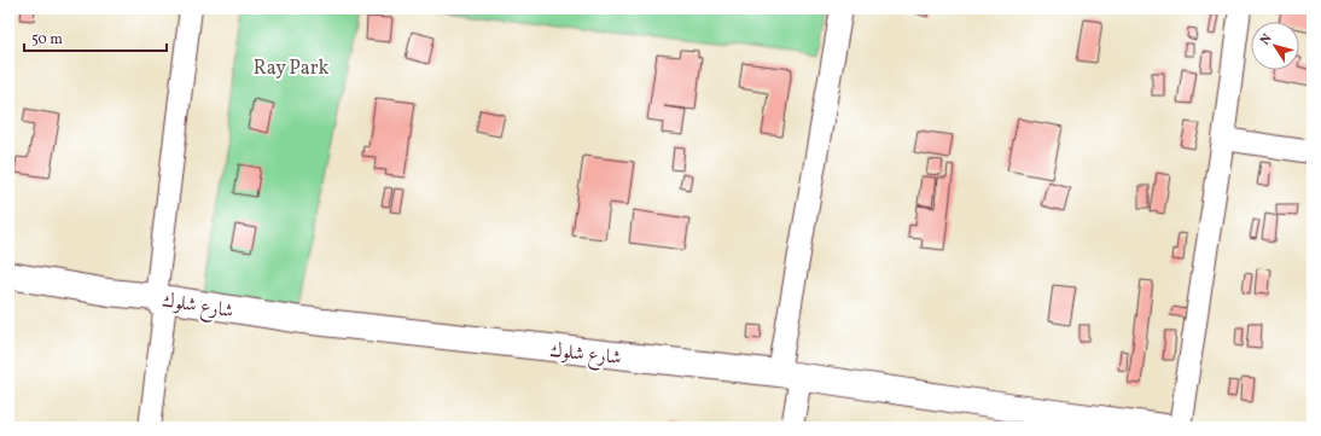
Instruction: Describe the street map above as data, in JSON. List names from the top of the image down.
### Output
{
  "streets": {
    "street": ["شارع شلوك"]
  },
  "parks": ["Ray Park"],
  "scale_bar": "50 m",
  "north": "top left"
}
